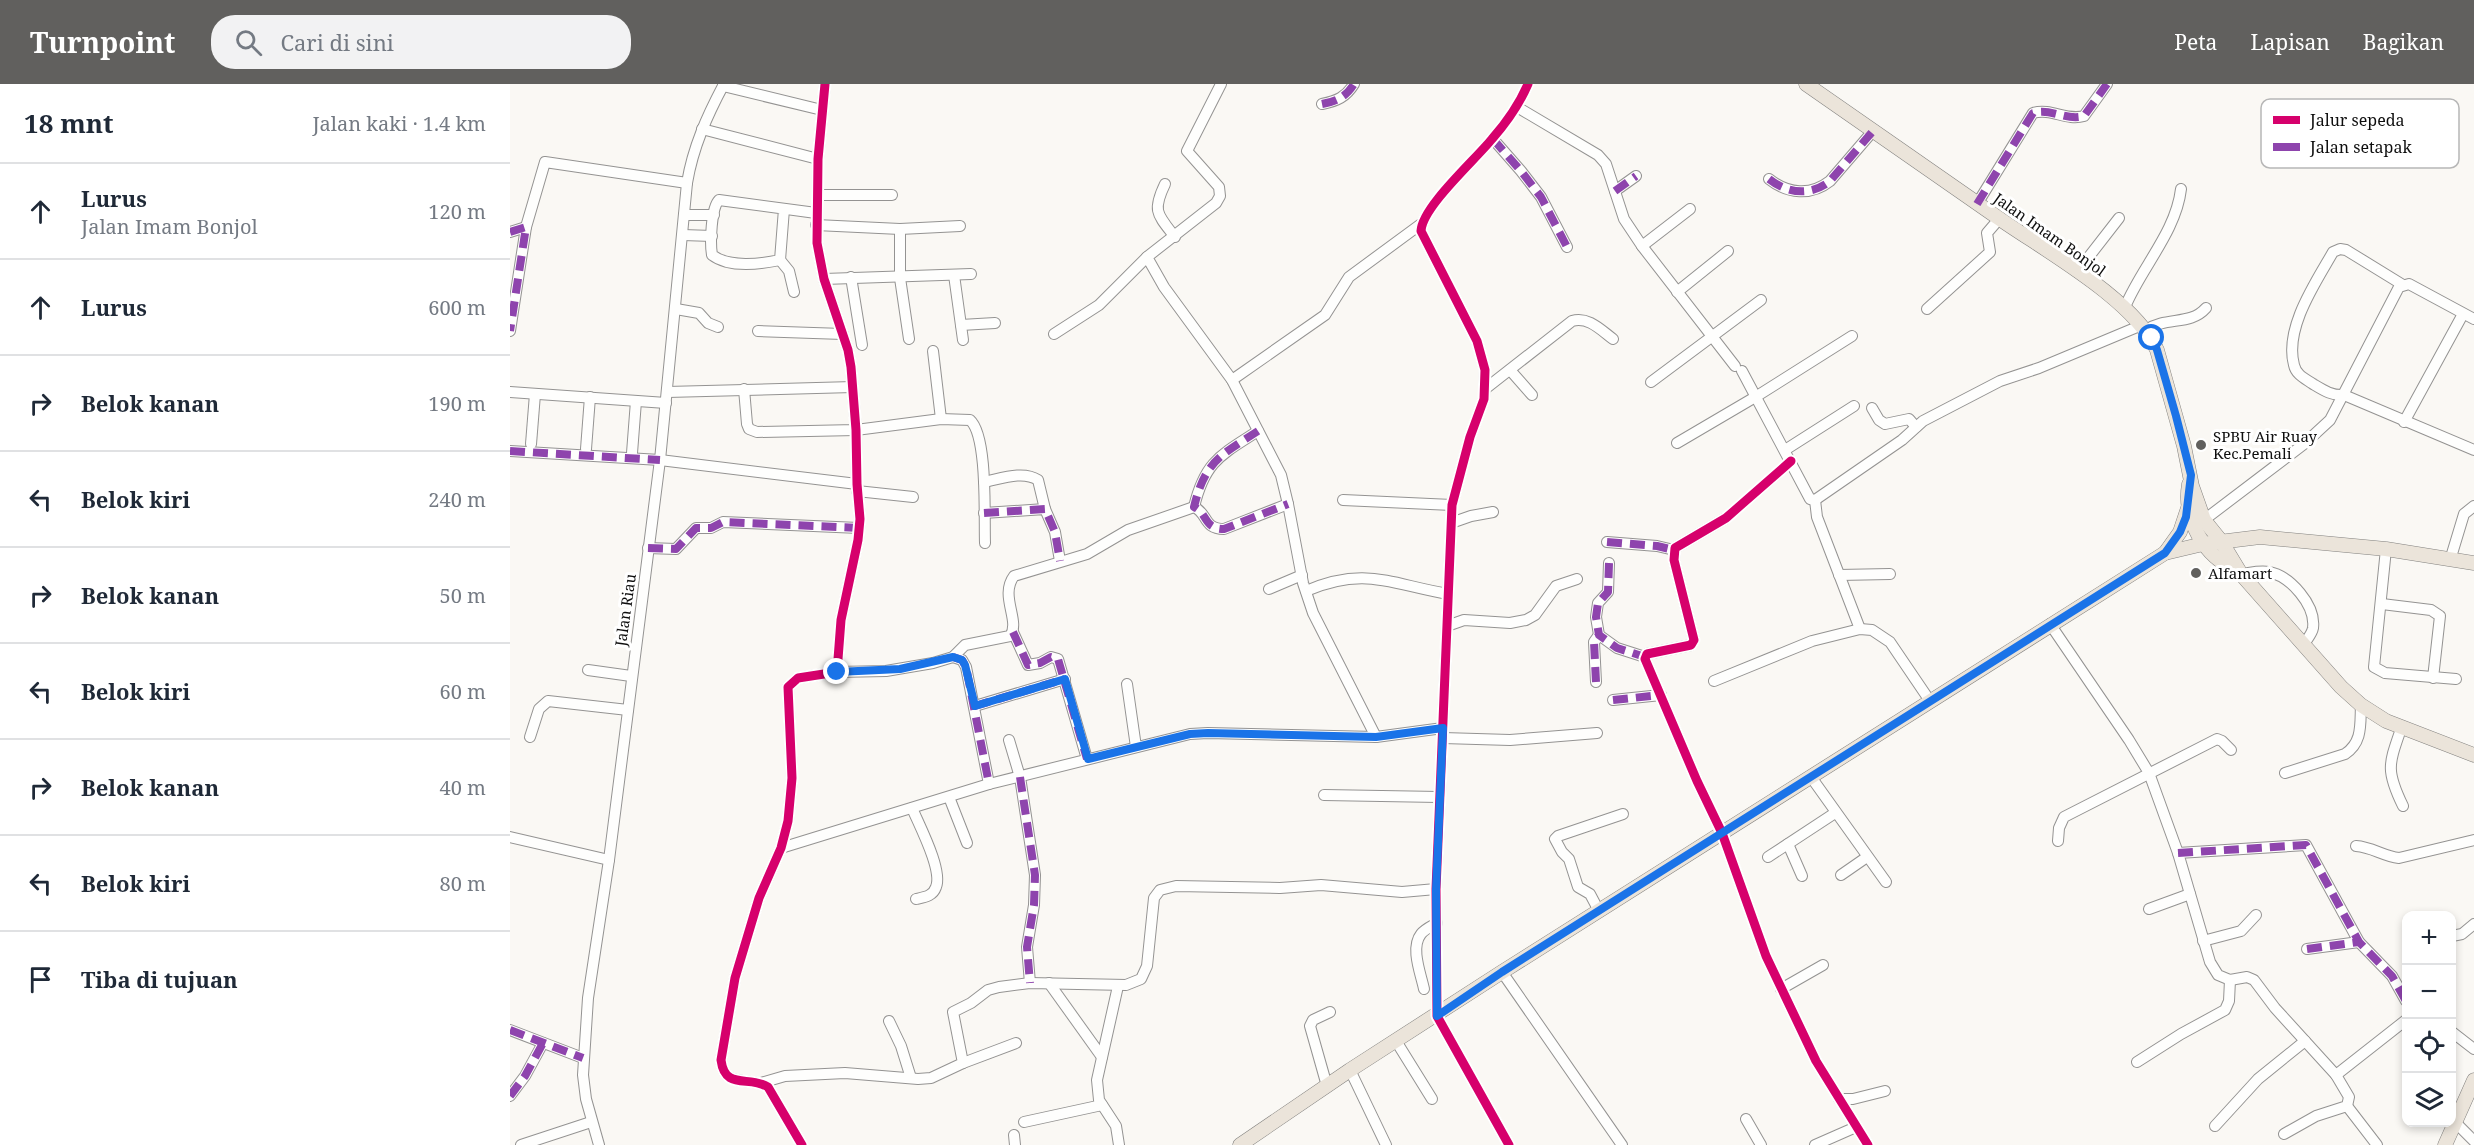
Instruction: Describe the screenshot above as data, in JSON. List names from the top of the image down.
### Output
{
  "streets": {
    "main road": ["Jalan Imam Bonjol"],
    "street": ["Jalan Riau"]
  },
  "places": ["SPBU Air Ruay Kec.Pemali", "Alfamart"],
  "legend": ["Jalur sepeda", "Jalan setapak"],
  "page": {
    "header": "Turnpoint",
    "search": "Cari di sini",
    "nav": ["Peta", "Lapisan", "Bagikan"],
    "heading": ["18 mnt", "Jalan kaki · 1.4 km"],
    "list": [
      ["Lurus", "Jalan Imam Bonjol", "120 m"],
      ["Lurus", "600 m"],
      ["Belok kanan", "190 m"],
      ["Belok kiri", "240 m"],
      ["Belok kanan", "50 m"],
      ["Belok kiri", "60 m"],
      ["Belok kanan", "40 m"],
      ["Belok kiri", "80 m"],
      "Tiba di tujuan"
    ],
    "map_buttons": ["+", "−"]
  }
}
